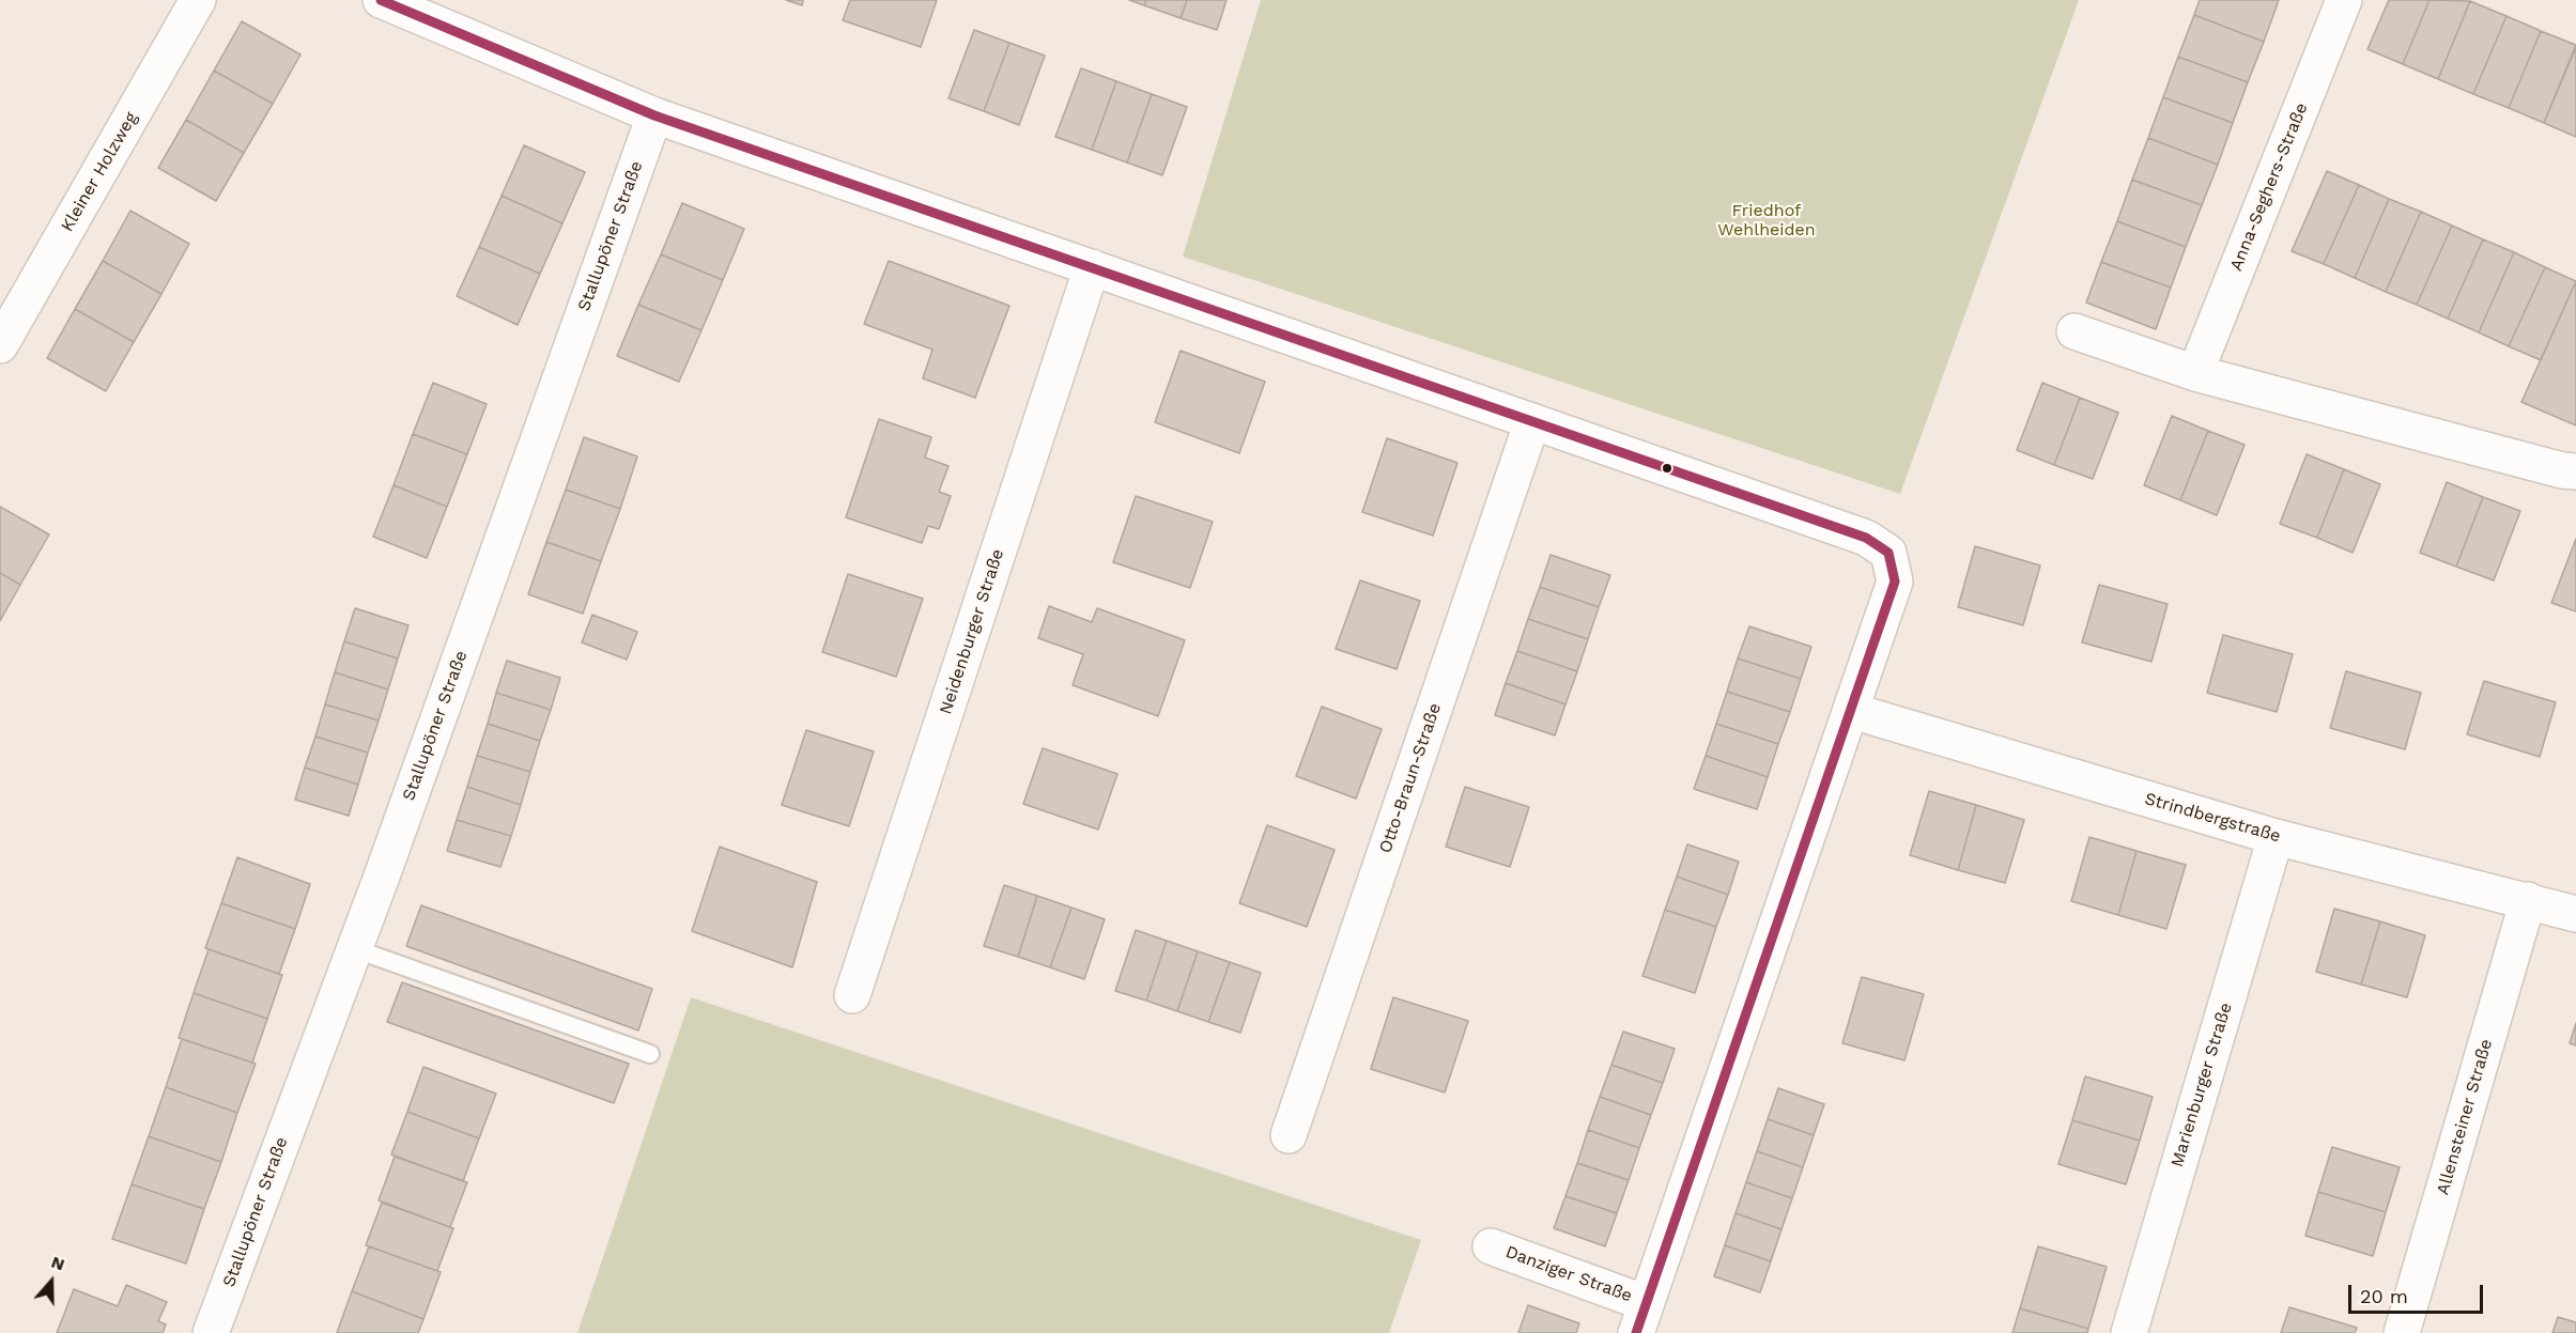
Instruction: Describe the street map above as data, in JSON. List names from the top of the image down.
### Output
{
  "streets": {
    "street": [
      "Kleiner Holzweg",
      "Anna-Seghers-Straße",
      "Stallupöner Straße",
      "Neidenburger Straße",
      "Otto-Braun-Straße",
      "Strindbergstraße",
      "Marienburger Straße",
      "Allensteiner Straße",
      "Danziger Straße"
    ]
  },
  "crossings": [
    ["Strindbergstraße", "Marienburger Straße"],
    ["Strindbergstraße", "Allensteiner Straße"]
  ],
  "parks": ["Friedhof Wehlheiden"],
  "scale_bar": "20 m",
  "north": "top"
}
